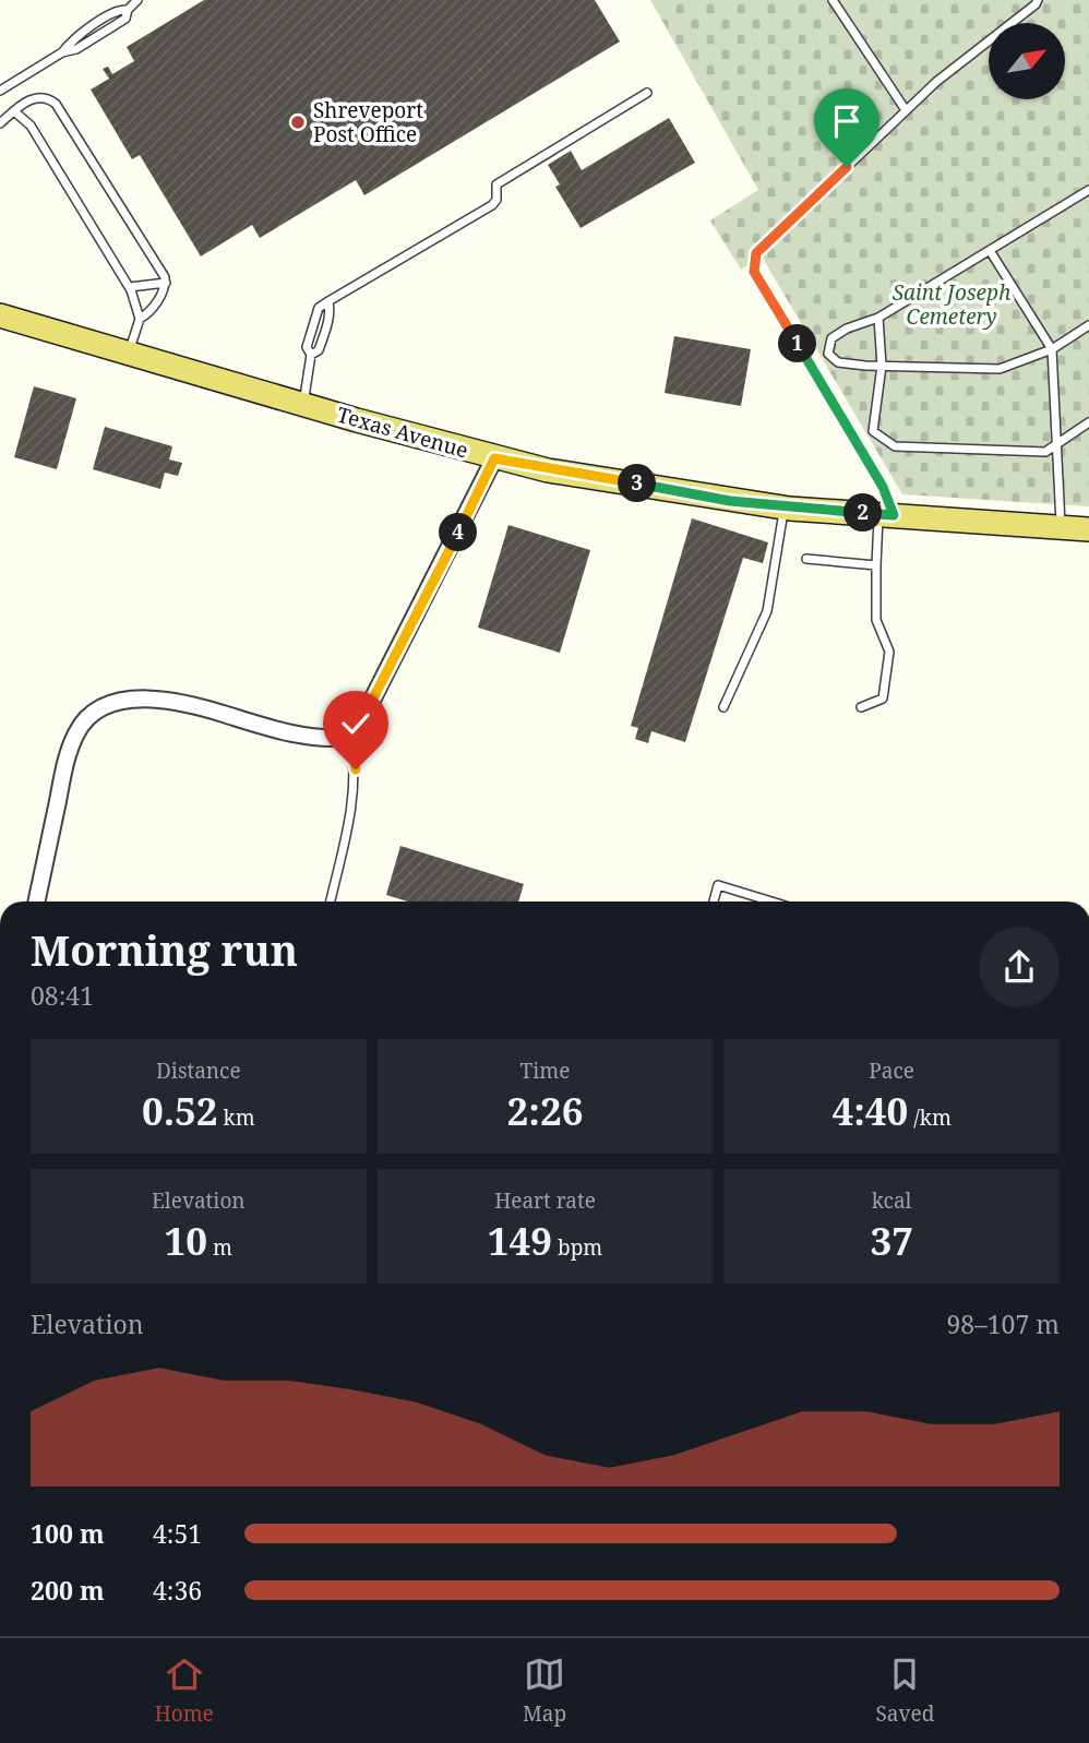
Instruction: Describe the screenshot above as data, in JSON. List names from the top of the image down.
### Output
{
  "streets": {
    "main road": ["Texas Avenue"]
  },
  "parks": ["Saint Joseph Cemetery"],
  "places": ["Shreveport Post Office"],
  "north": "top right",
  "page": {
    "pins": [
      "1",
      "3",
      "2",
      "4"
    ],
    "heading": ["Morning run", "08:41"],
    "stats": [
      ["Distance", "0.52 km"],
      ["Time", "2:26"],
      ["Pace", "4:40 /km"],
      ["Elevation", "10 m"],
      ["Heart rate", "149 bpm"],
      ["kcal", "37"]
    ],
    "chart": ["Elevation", "98–107 m"],
    "list": [
      {
        "name": "100 m",
        "note": "4:51"
      },
      {
        "name": "200 m",
        "note": "4:36"
      }
    ],
    "tabs": ["Home", "Map", "Saved"]
  }
}
